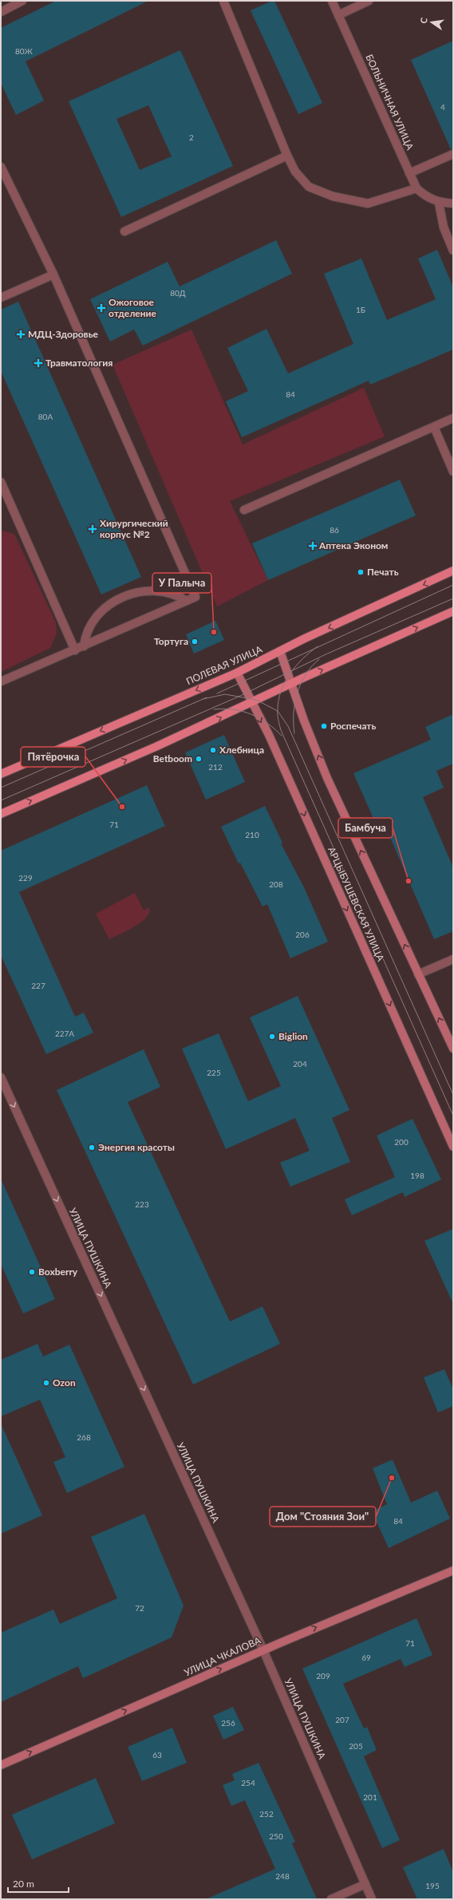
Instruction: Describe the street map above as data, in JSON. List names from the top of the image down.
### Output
{
  "streets": {
    "main road": ["ПОЛЕВАЯ УЛИЦА", "АРЦЫБУШЕВСКАЯ УЛИЦА", "УЛИЦА ЧКАЛОВА"],
    "street": ["БОЛЬНИЧНАЯ УЛИЦА", "УЛИЦА ПУШКИНА"]
  },
  "crossings": [
    ["ПОЛЕВАЯ УЛИЦА", "АРЦЫБУШЕВСКАЯ УЛИЦА"],
    ["УЛИЦА ПУШКИНА", "УЛИЦА ЧКАЛОВА"]
  ],
  "one_way": ["УЛИЦА ПУШКИНА", "УЛИЦА ЧКАЛОВА"],
  "places": {
    "health": [
      "Ожоговое отделение",
      "МДЦ-Здоровье",
      "Травматология",
      "Хирургический корпус №2",
      "Аптека Эконом"
    ],
    "other": [
      "Печать",
      "У Палыча",
      "Тортуга",
      "Роспечать",
      "Хлебница",
      "Betboom",
      "Пятёрочка",
      "Бамбуча",
      "Biglion",
      "Энергия красоты",
      "Boxberry",
      "Ozon",
      "Дом \"Стояния Зои\""
    ]
  },
  "house_numbers": [
    "80Ж",
    "4",
    "2",
    "80Д",
    "1Б",
    "84",
    "80А",
    "86",
    "212",
    "71",
    "210",
    "229",
    "208",
    "206",
    "227",
    "227А",
    "204",
    "225",
    "200",
    "198",
    "223",
    "268",
    "84",
    "72",
    "71",
    "69",
    "209",
    "207",
    "256",
    "205",
    "63",
    "254",
    "201",
    "252",
    "250",
    "248",
    "195"
  ],
  "scale_bar": "20 m",
  "north": "left"
}
